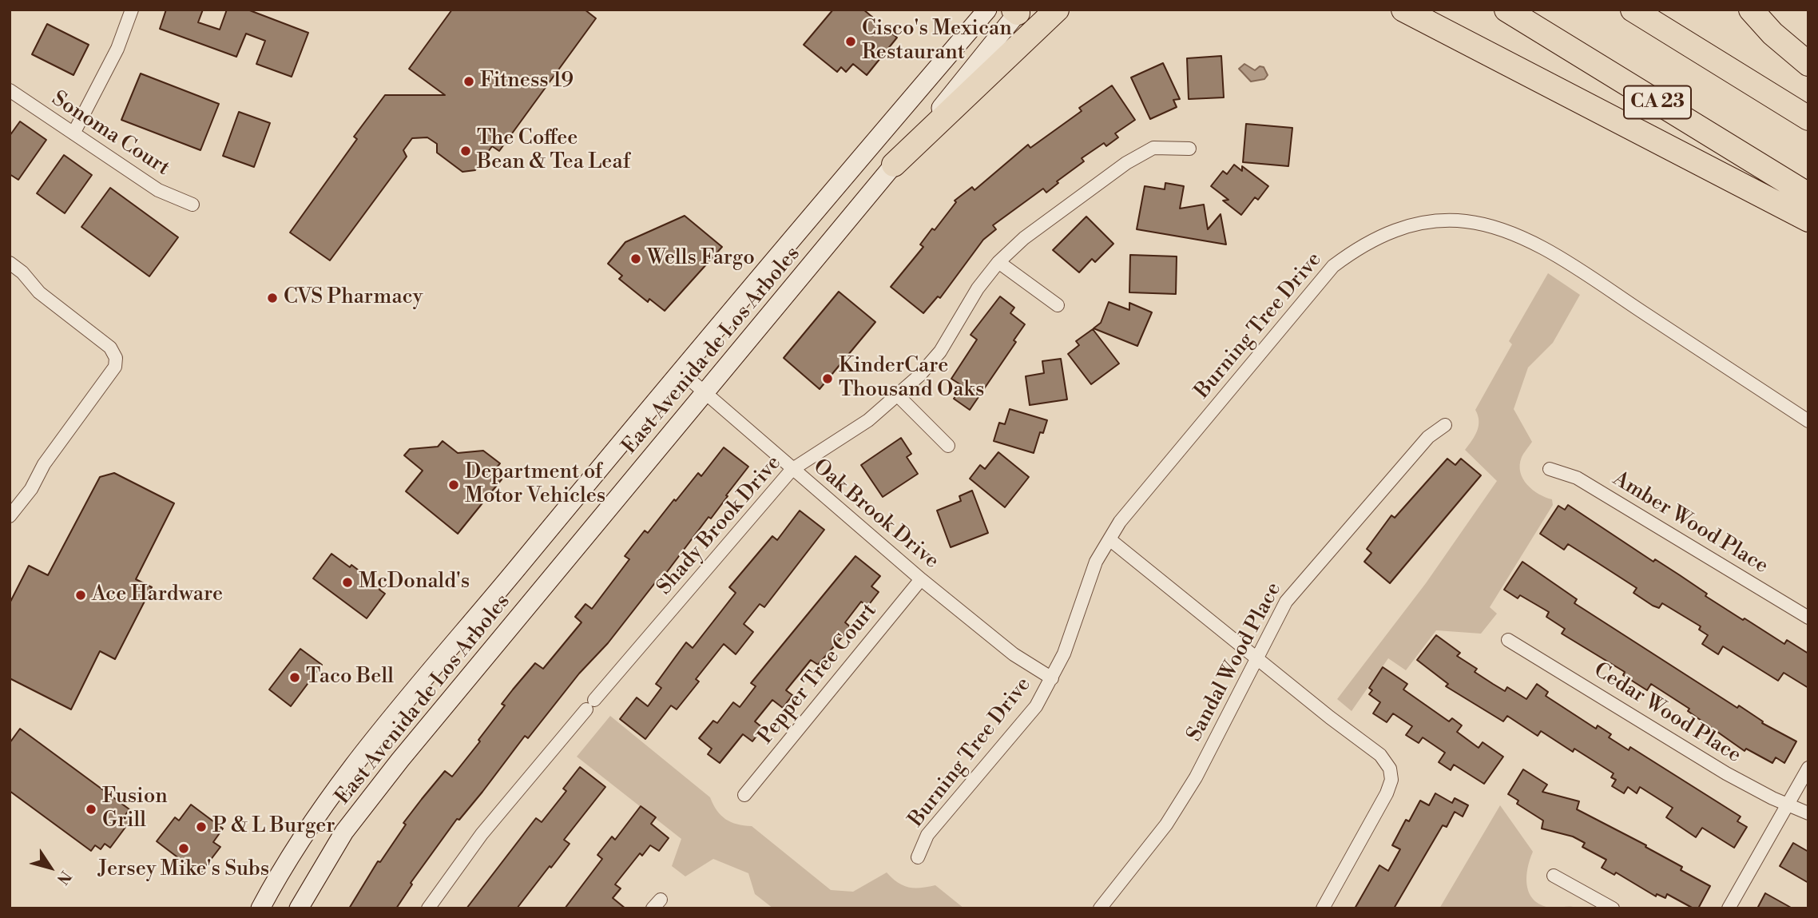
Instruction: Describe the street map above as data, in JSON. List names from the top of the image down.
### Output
{
  "streets": {
    "highway": ["CA 23"],
    "main road": ["East Avenida de Los Arboles"],
    "street": [
      "Sonoma Court",
      "Burning Tree Drive",
      "Oak Brook Drive",
      "Amber Wood Place",
      "Shady Brook Drive",
      "Sandal Wood Place",
      "Pepper Tree Court",
      "Cedar Wood Place"
    ]
  },
  "crossings": [
    ["Burning Tree Drive", "Oak Brook Drive"],
    ["East Avenida de Los Arboles", "Oak Brook Drive"],
    ["Oak Brook Drive", "Shady Brook Drive"],
    ["Oak Brook Drive", "Pepper Tree Court"]
  ],
  "places": [
    "Cisco's Mexican Restaurant",
    "Fitness 19",
    "The Coffee Bean & Tea Leaf",
    "Wells Fargo",
    "CVS Pharmacy",
    "KinderCare Thousand Oaks",
    "Department of Motor Vehicles",
    "McDonald's",
    "Ace Hardware",
    "Taco Bell",
    "Fusion Grill",
    "P & L Burger",
    "Jersey Mike's Subs"
  ],
  "north": "bottom right"
}
